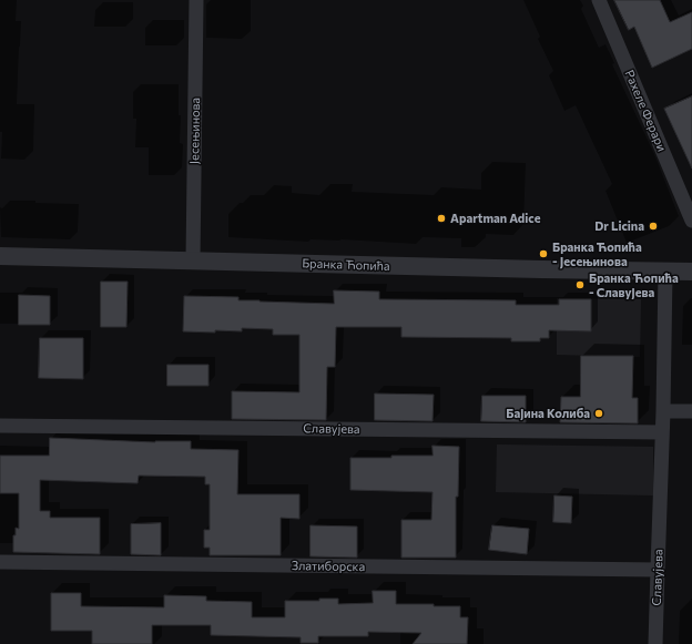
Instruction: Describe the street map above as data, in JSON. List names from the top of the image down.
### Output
{
  "streets": {
    "street": [
      "Рахеле Ферари",
      "Јесењинова",
      "Бранка Ћопића",
      "Славујева",
      "Златиборска"
    ]
  },
  "crossings": [
    ["Јесењинова", "Бранка Ћопића"],
    ["Бранка Ћопића", "Славујева"],
    ["Славујева", "Златиборска"]
  ],
  "places": [
    "Apartman Adice",
    "Dr Licina",
    "Бранка Ћопића - Јесењинова",
    "Бранка Ћопића - Славујева",
    "Бајина Колиба"
  ]
}
